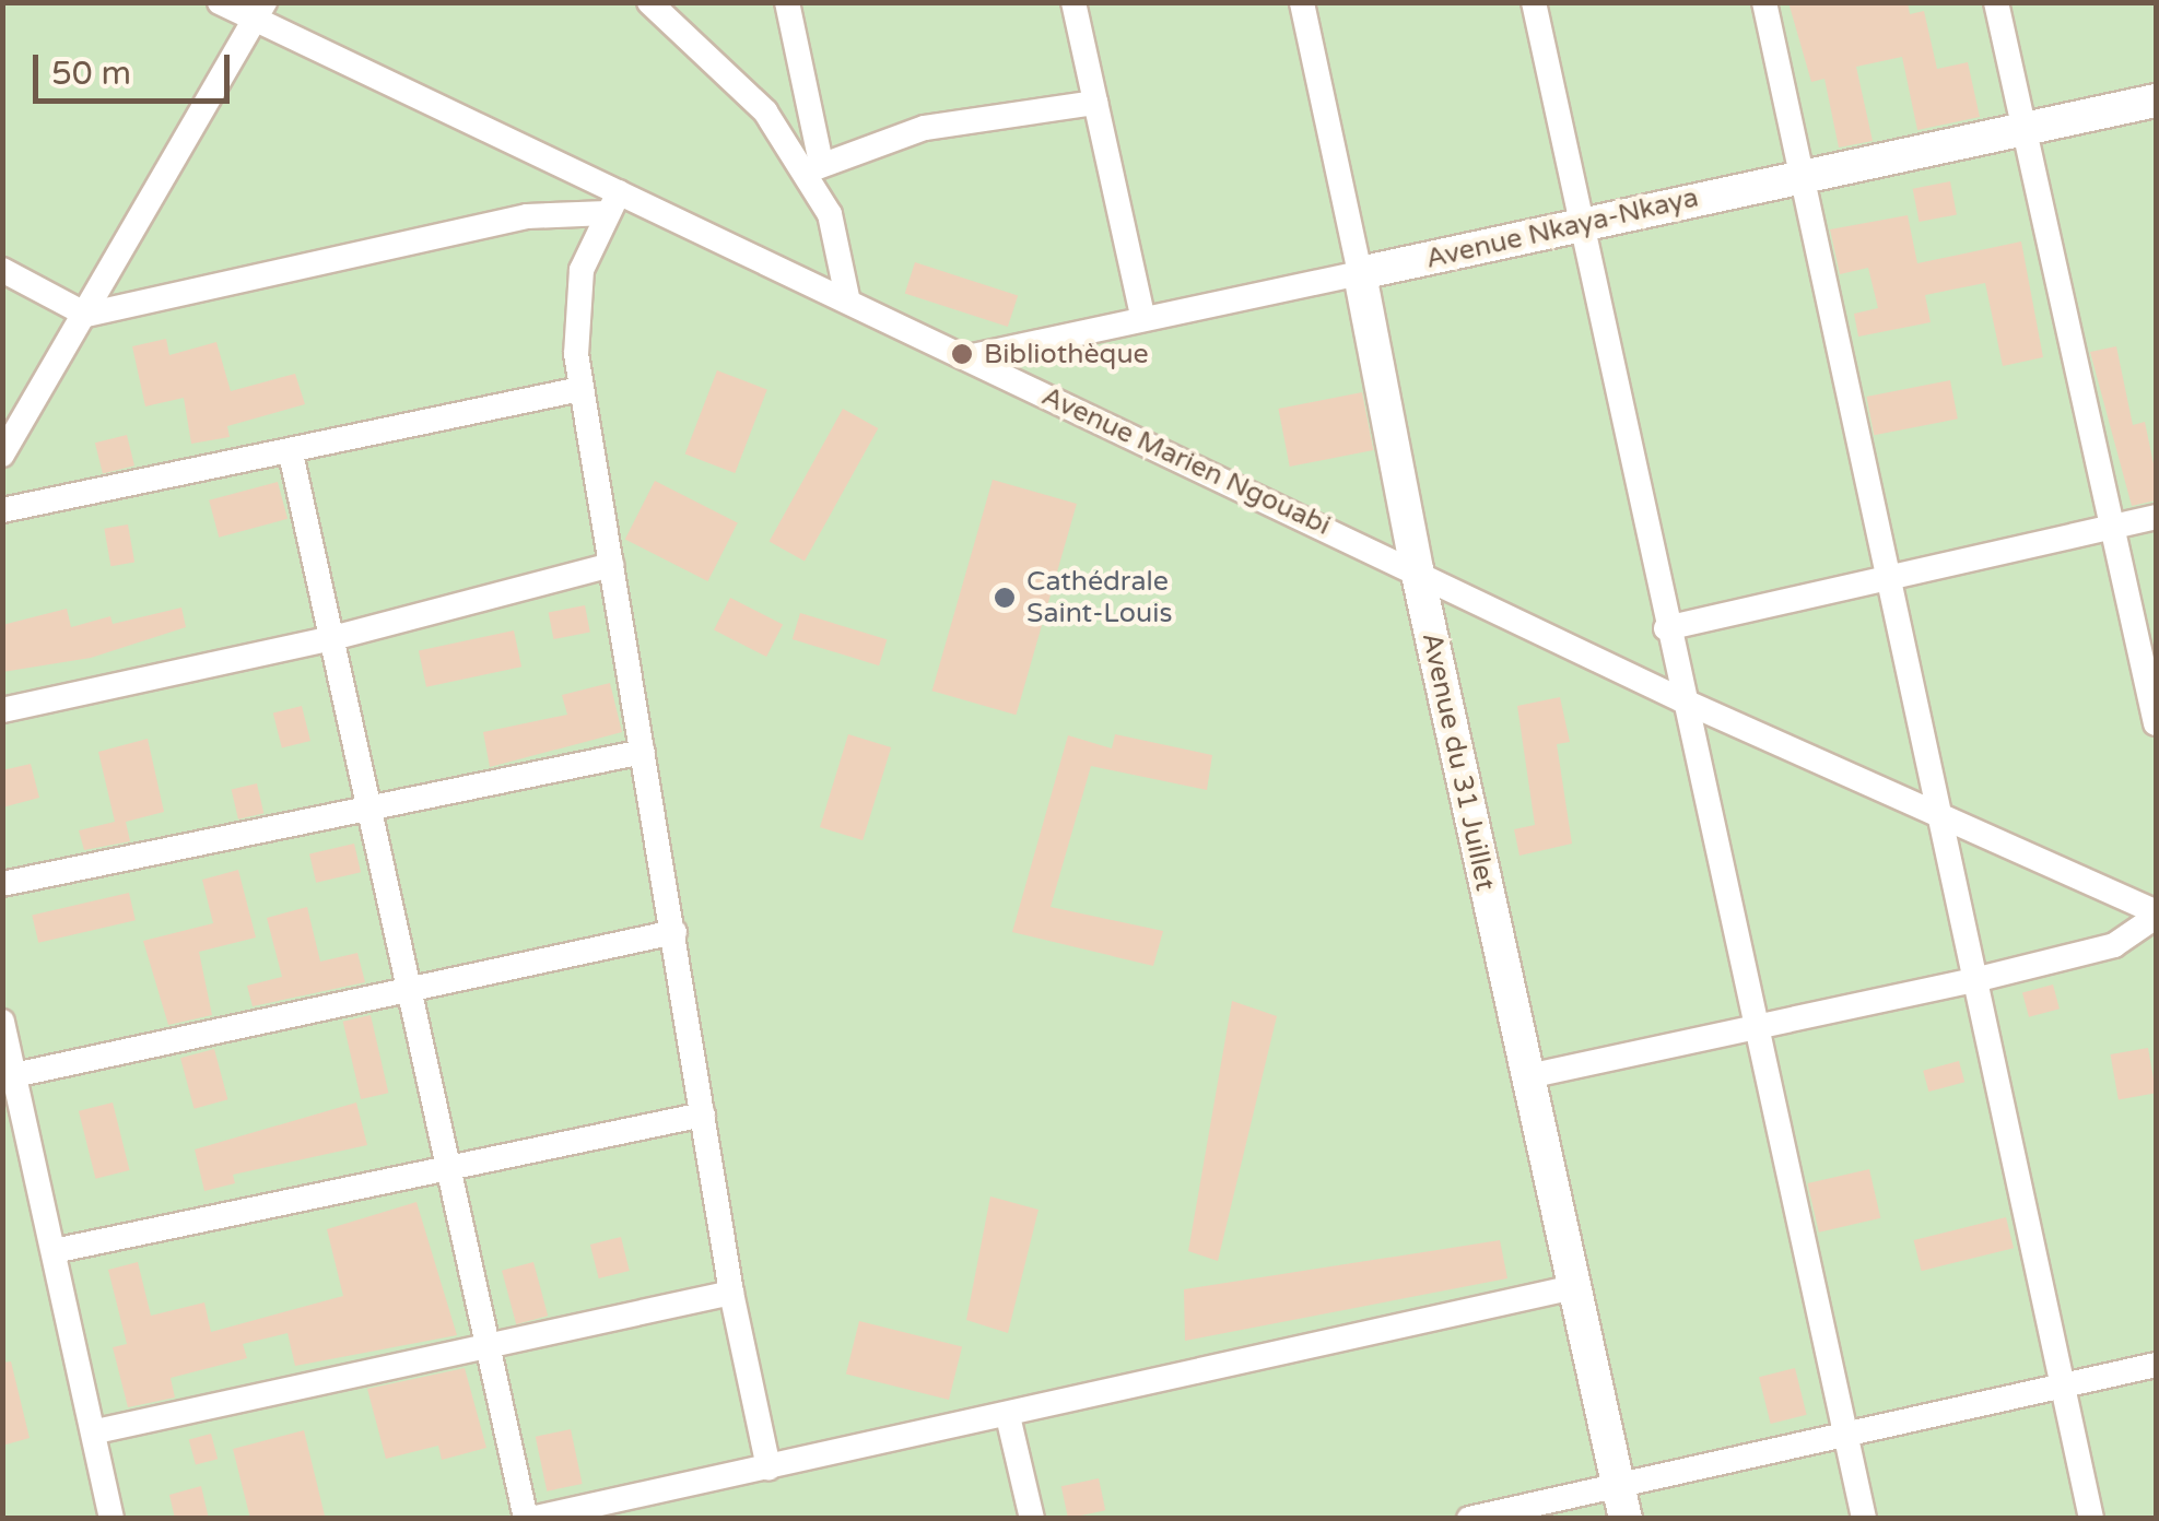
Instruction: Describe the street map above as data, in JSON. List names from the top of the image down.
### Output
{
  "streets": {
    "street": ["Avenue Nkaya-Nkaya", "Avenue Marien Ngouabi", "Avenue du 31 Juillet"]
  },
  "crossings": [
    ["Avenue Nkaya-Nkaya", "Avenue Marien Ngouabi"],
    ["Avenue Nkaya-Nkaya", "Avenue du 31 Juillet"],
    ["Avenue Marien Ngouabi", "Avenue du 31 Juillet"]
  ],
  "places": ["Bibliothèque", "Cathédrale Saint-Louis"],
  "scale_bar": "50 m"
}
